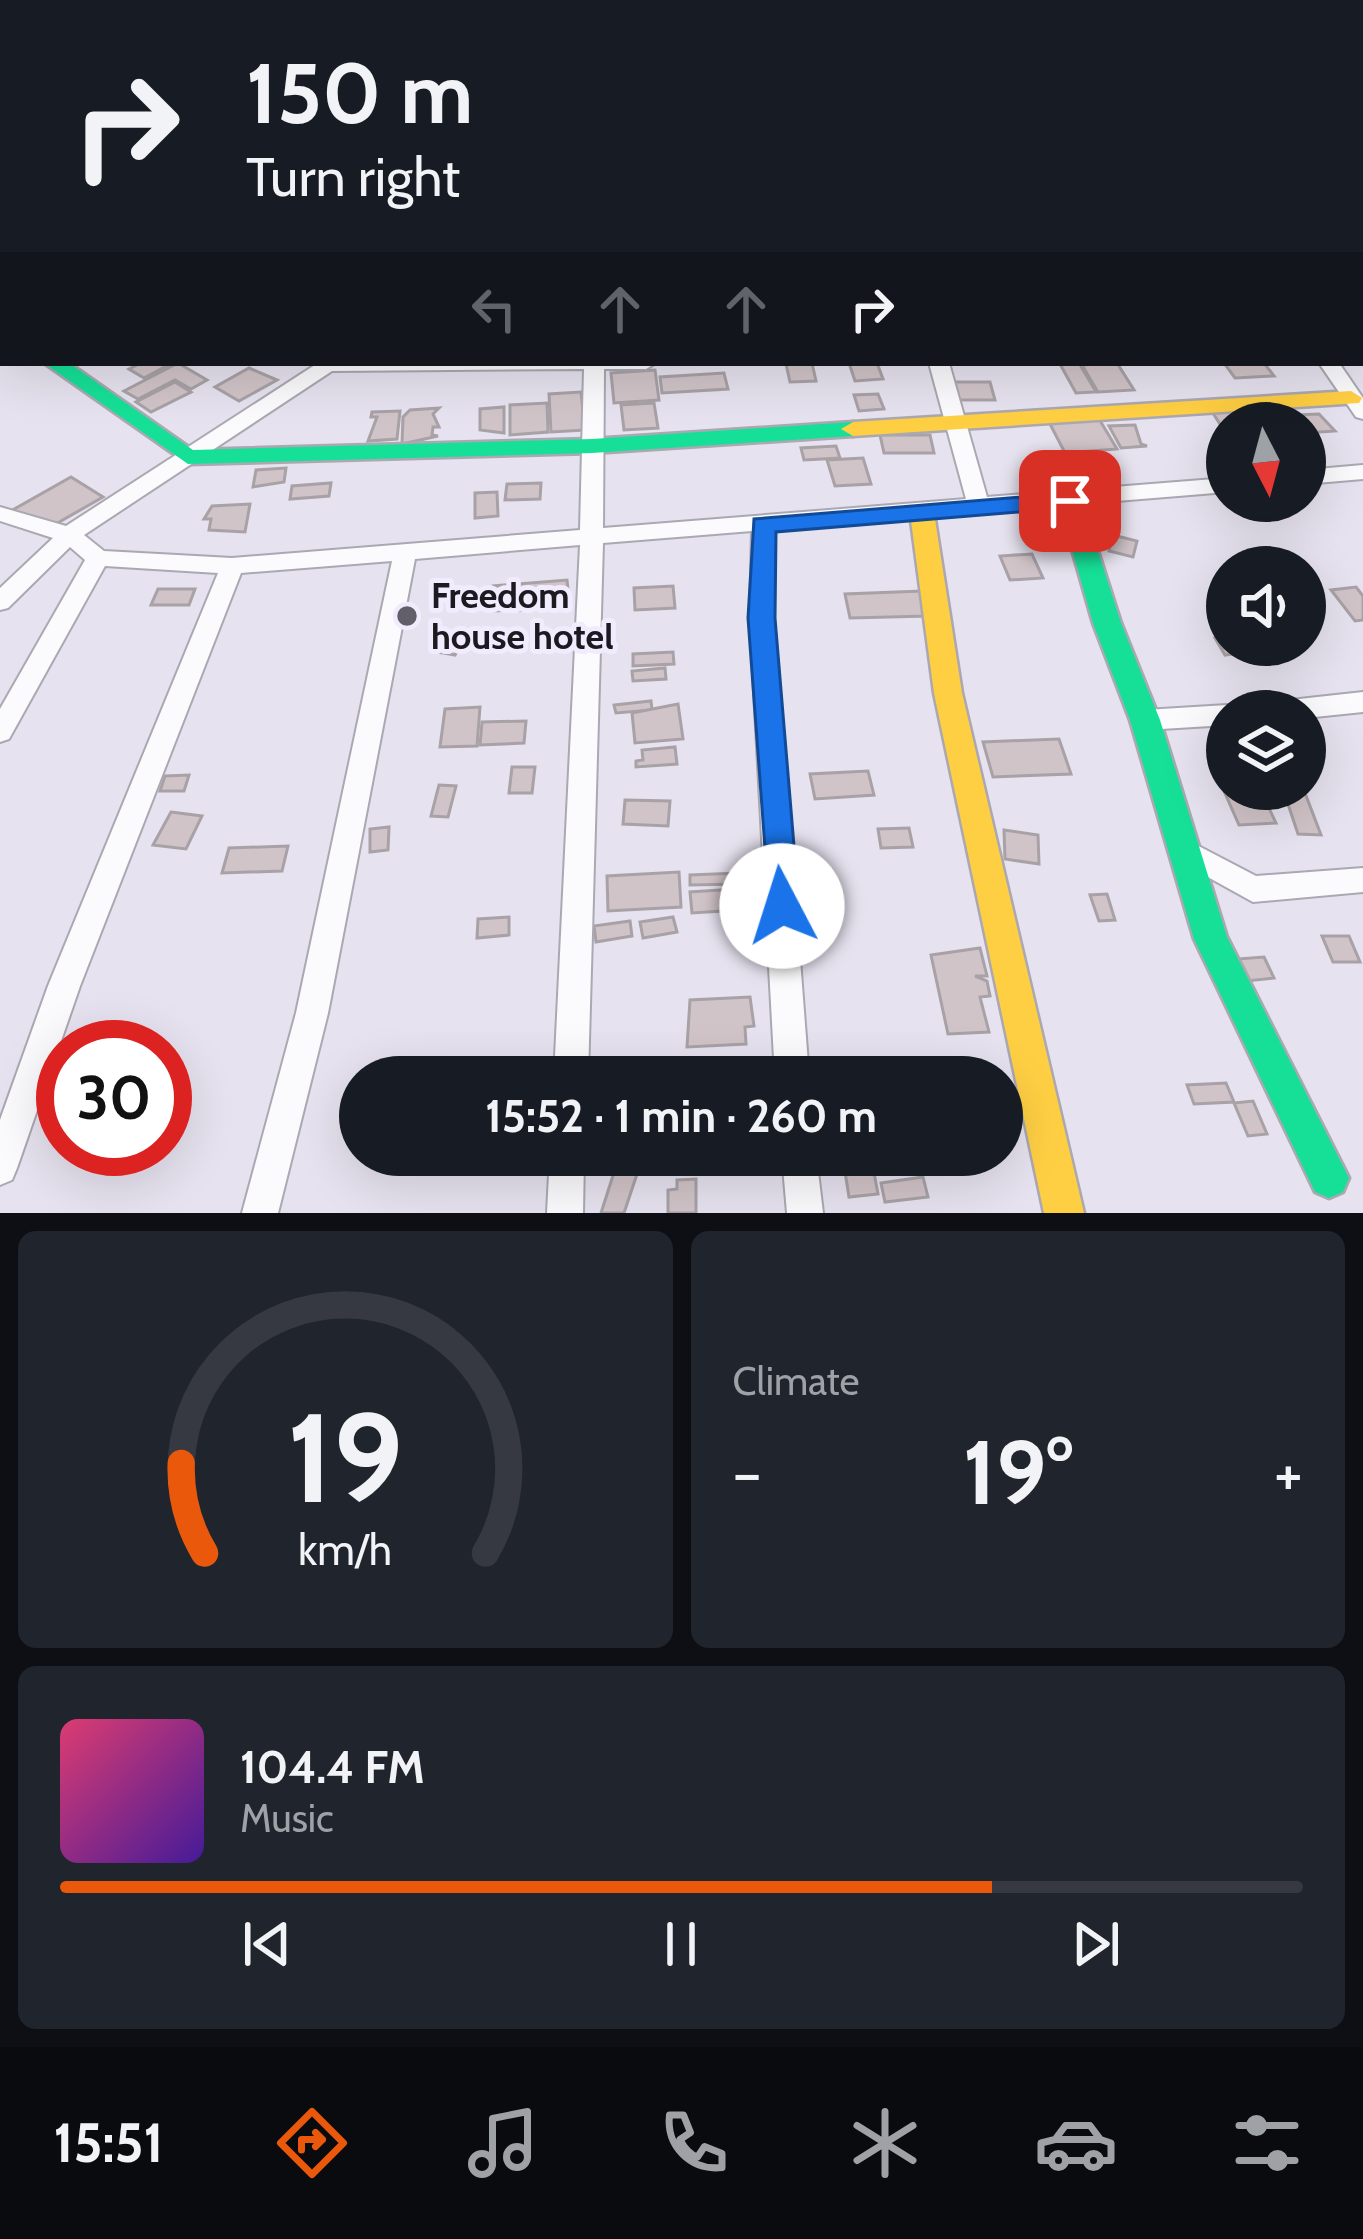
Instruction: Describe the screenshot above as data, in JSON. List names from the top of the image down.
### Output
{
  "places": ["Freedom house hotel"],
  "north": "bottom",
  "page": {
    "turn": ["150 m", "Turn right"],
    "limit": "30",
    "trip": "15:52 · 1 min · 260 m",
    "tile": "Climate",
    "heat": ["−", "19°", "+"],
    "song": ["104.4 FM", "Music"],
    "tabs": "15:51",
    "gauge": ["19", "km/h"]
  }
}
